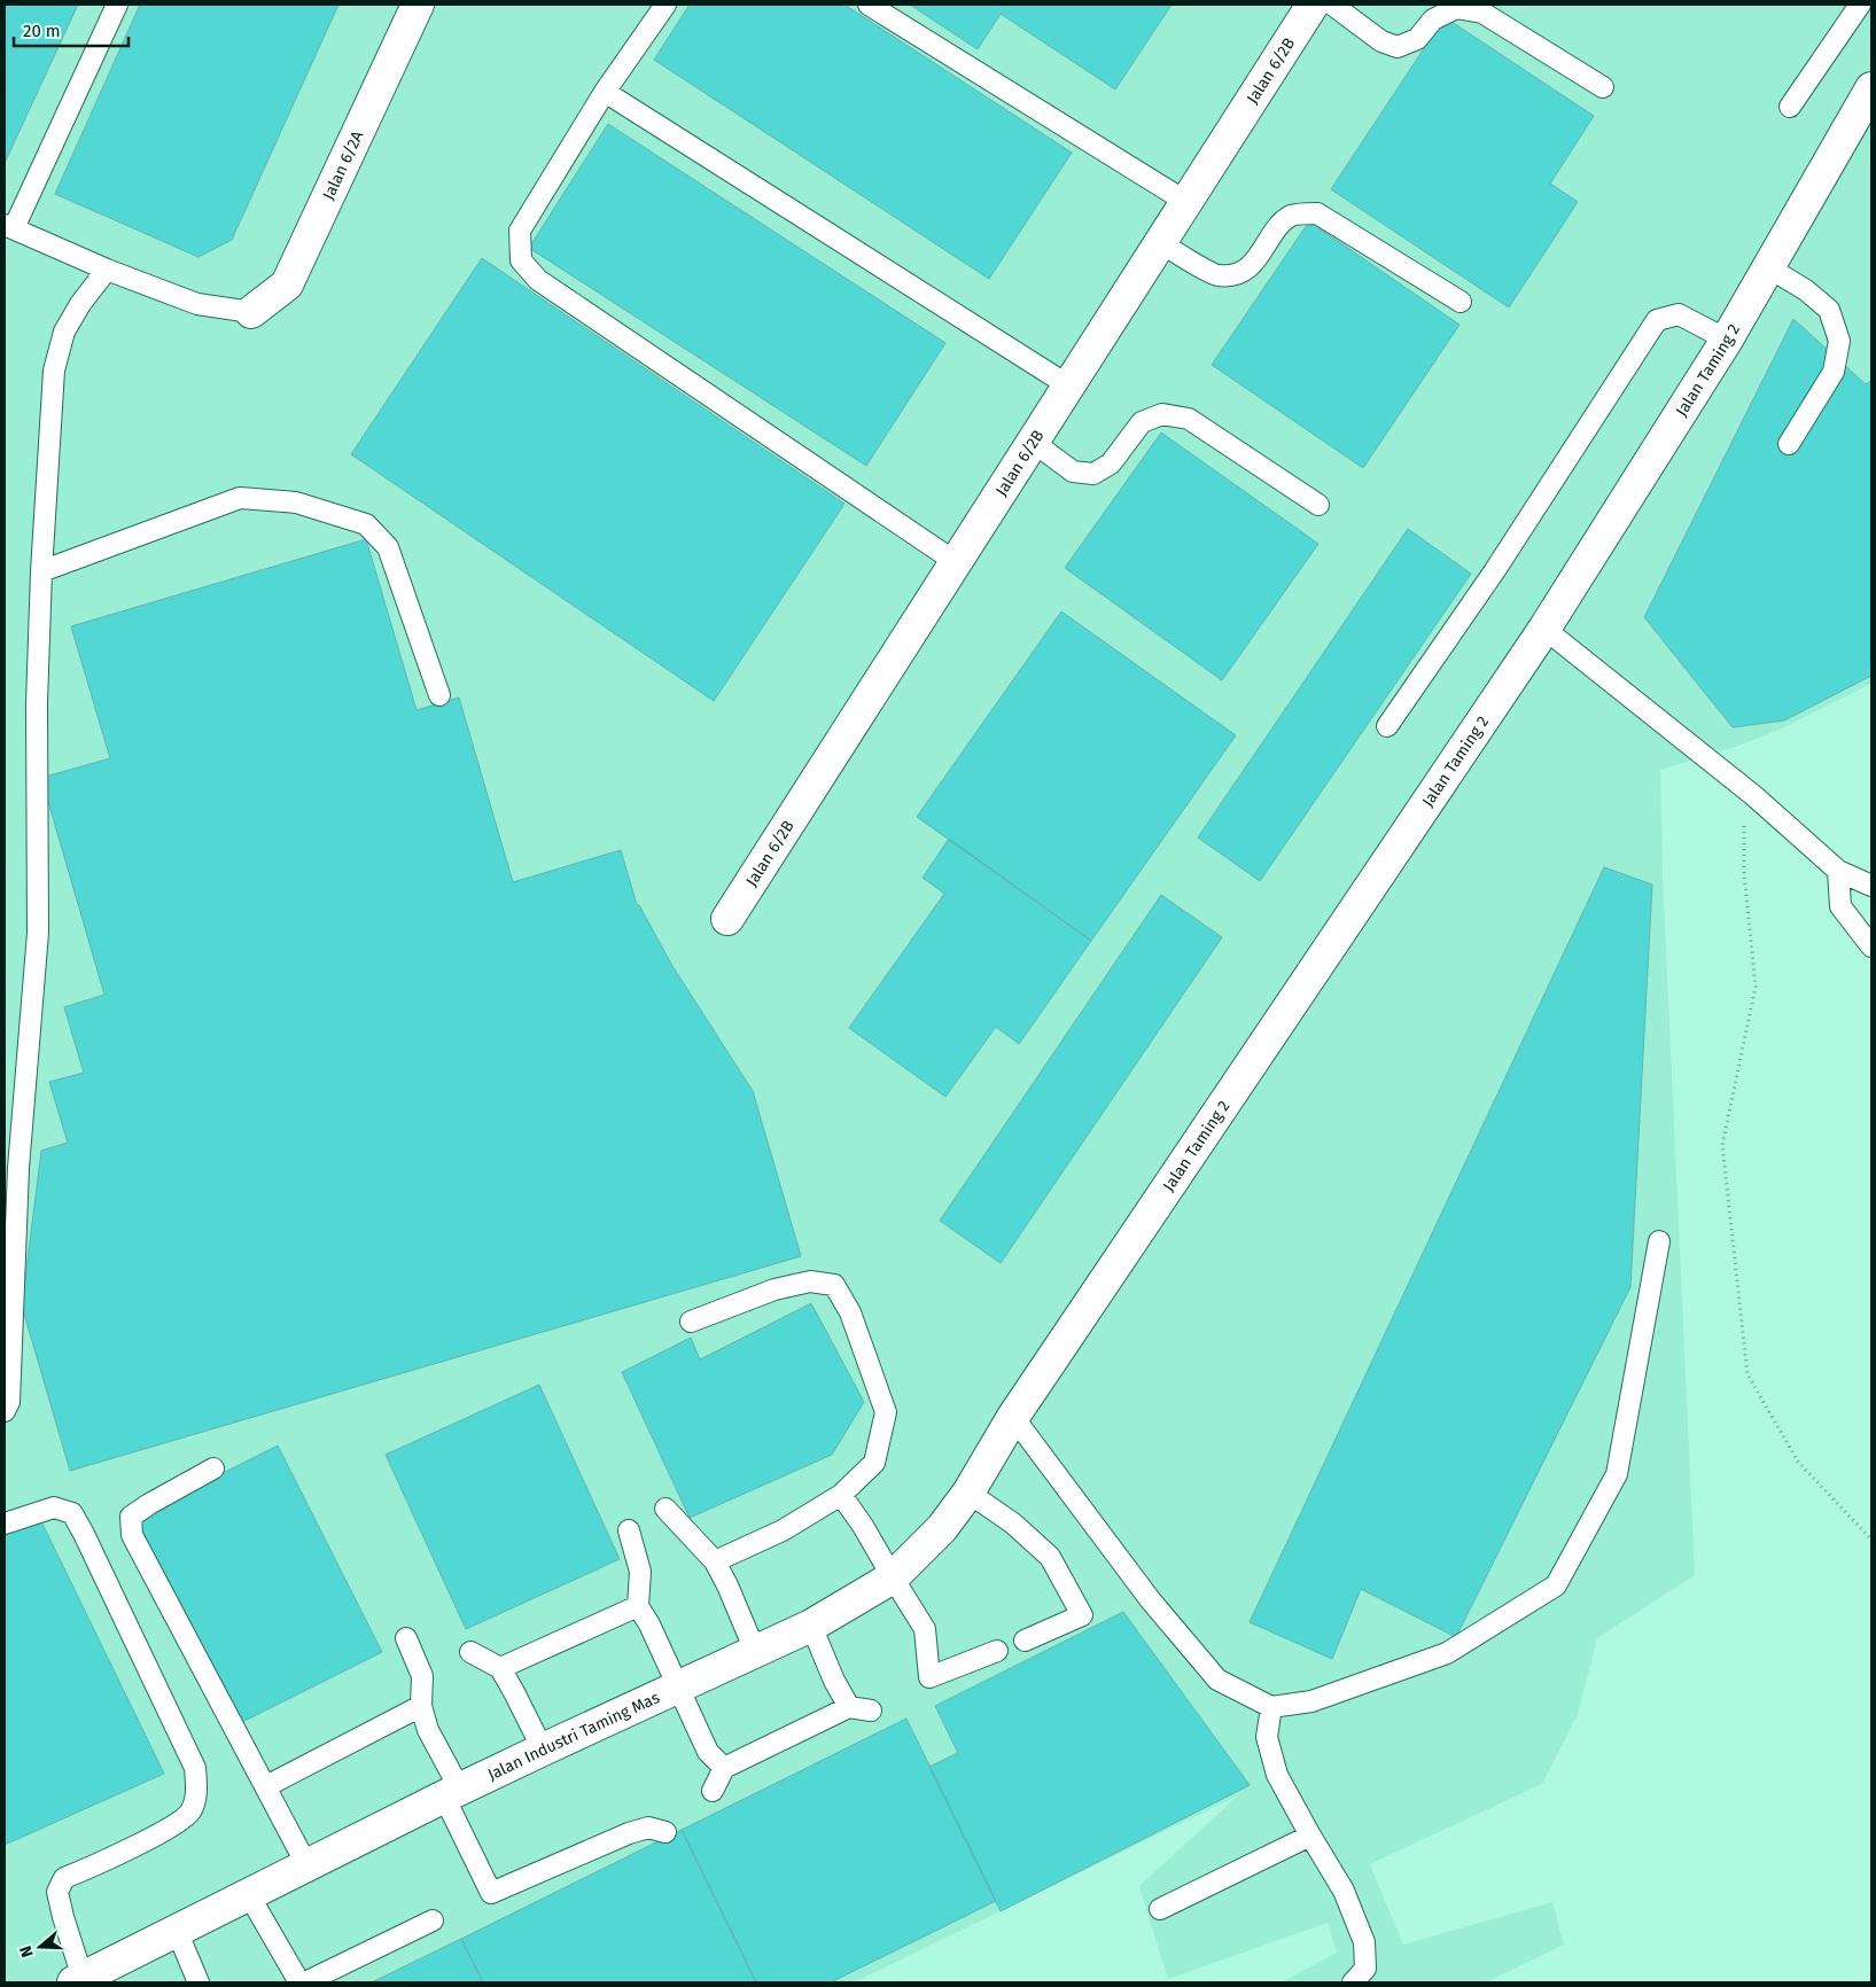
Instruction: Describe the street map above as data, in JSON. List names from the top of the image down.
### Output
{
  "streets": {
    "street": [
      "Jalan 6/2B",
      "Jalan 6/2A",
      "Jalan Taming 2",
      "Jalan Industri Taming Mas"
    ]
  },
  "crossings": [
    ["Jalan Taming 2", "Jalan Industri Taming Mas"]
  ],
  "scale_bar": "20 m",
  "north": "left"
}
